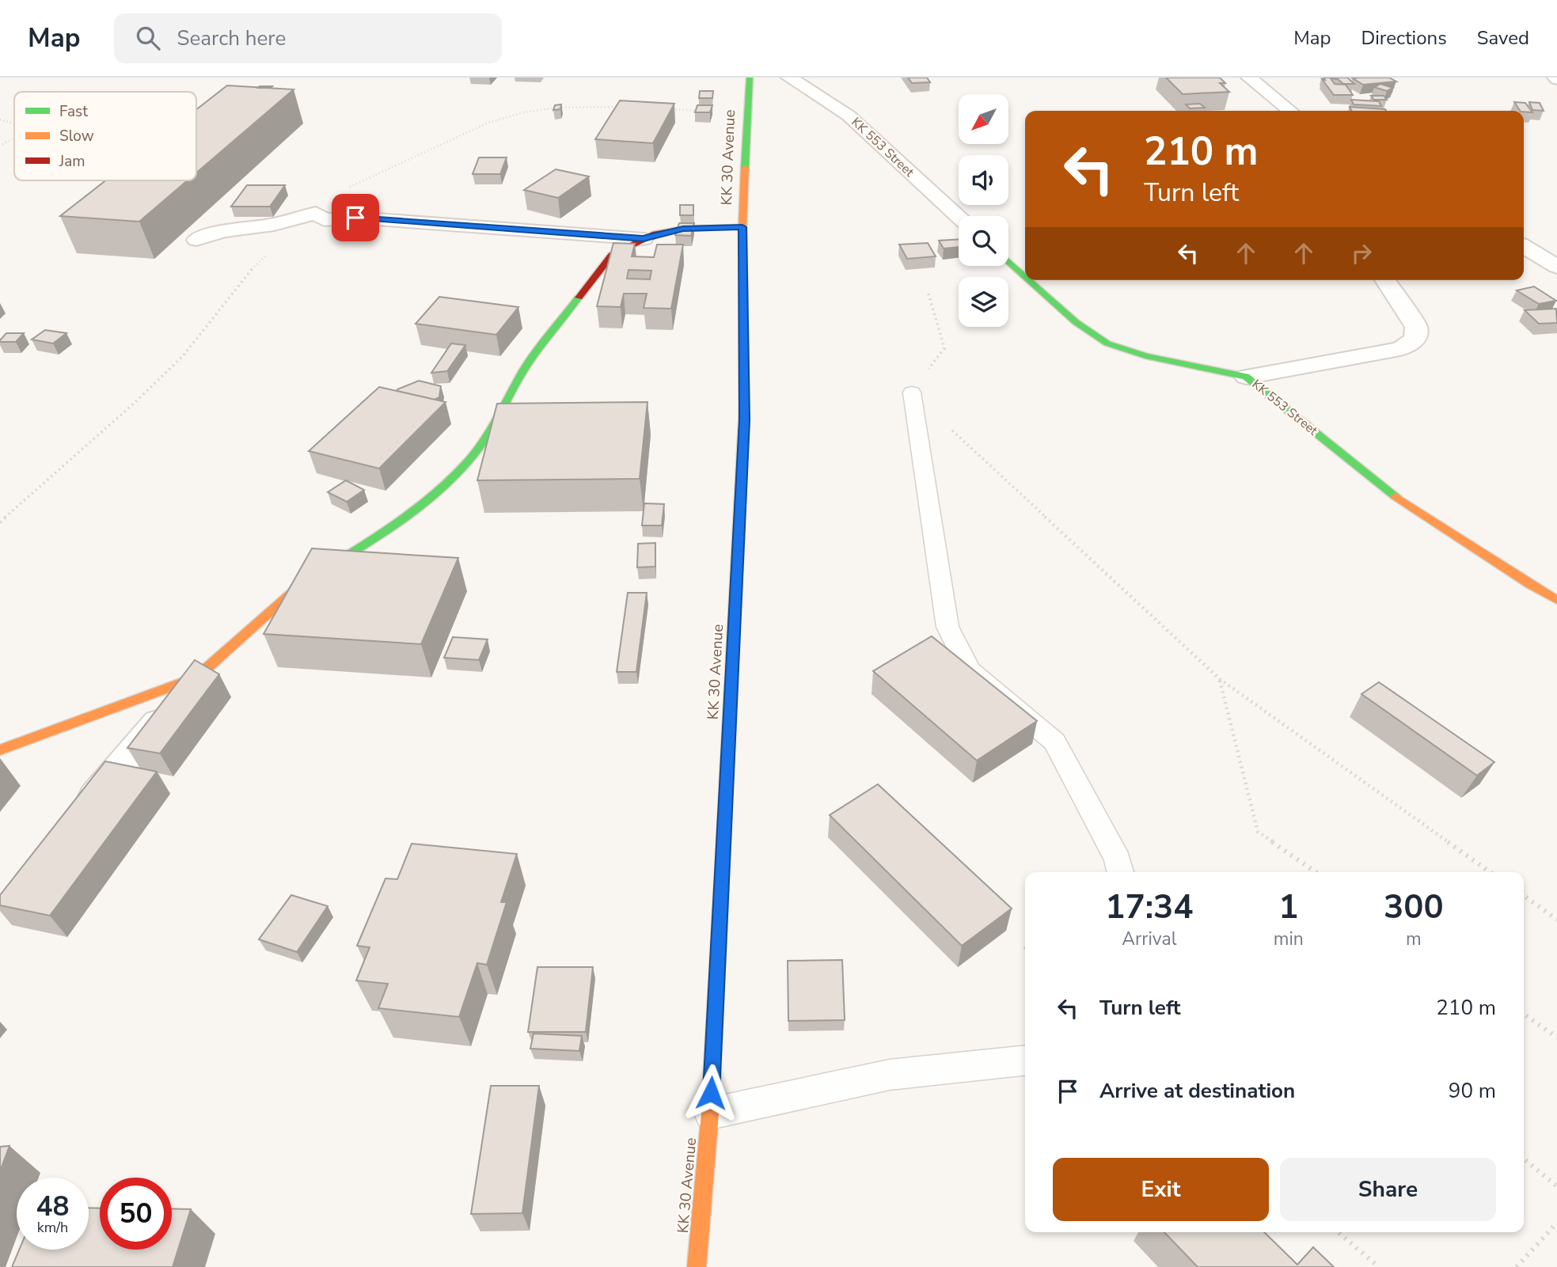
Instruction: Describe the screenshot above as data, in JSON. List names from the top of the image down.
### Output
{
  "streets": {
    "street": ["KK 553 Street", "KK 30 Avenue"]
  },
  "legend": ["Fast", "Slow", "Jam"],
  "north": "bottom left",
  "page": {
    "header": "Map",
    "search": "Search here",
    "nav": ["Map", "Directions", "Saved"],
    "turn": ["210 m", "Turn left"],
    "eta": [
      "17:34",
      "Arrival",
      "1",
      "min",
      "300",
      "m"
    ],
    "list": [
      {
        "name": "Turn left",
        "value": "210 m"
      },
      {
        "name": "Arrive at destination",
        "value": "90 m"
      }
    ],
    "buttons": ["Exit", "Share"],
    "speed": "48 km/h",
    "limit": "50"
  }
}
